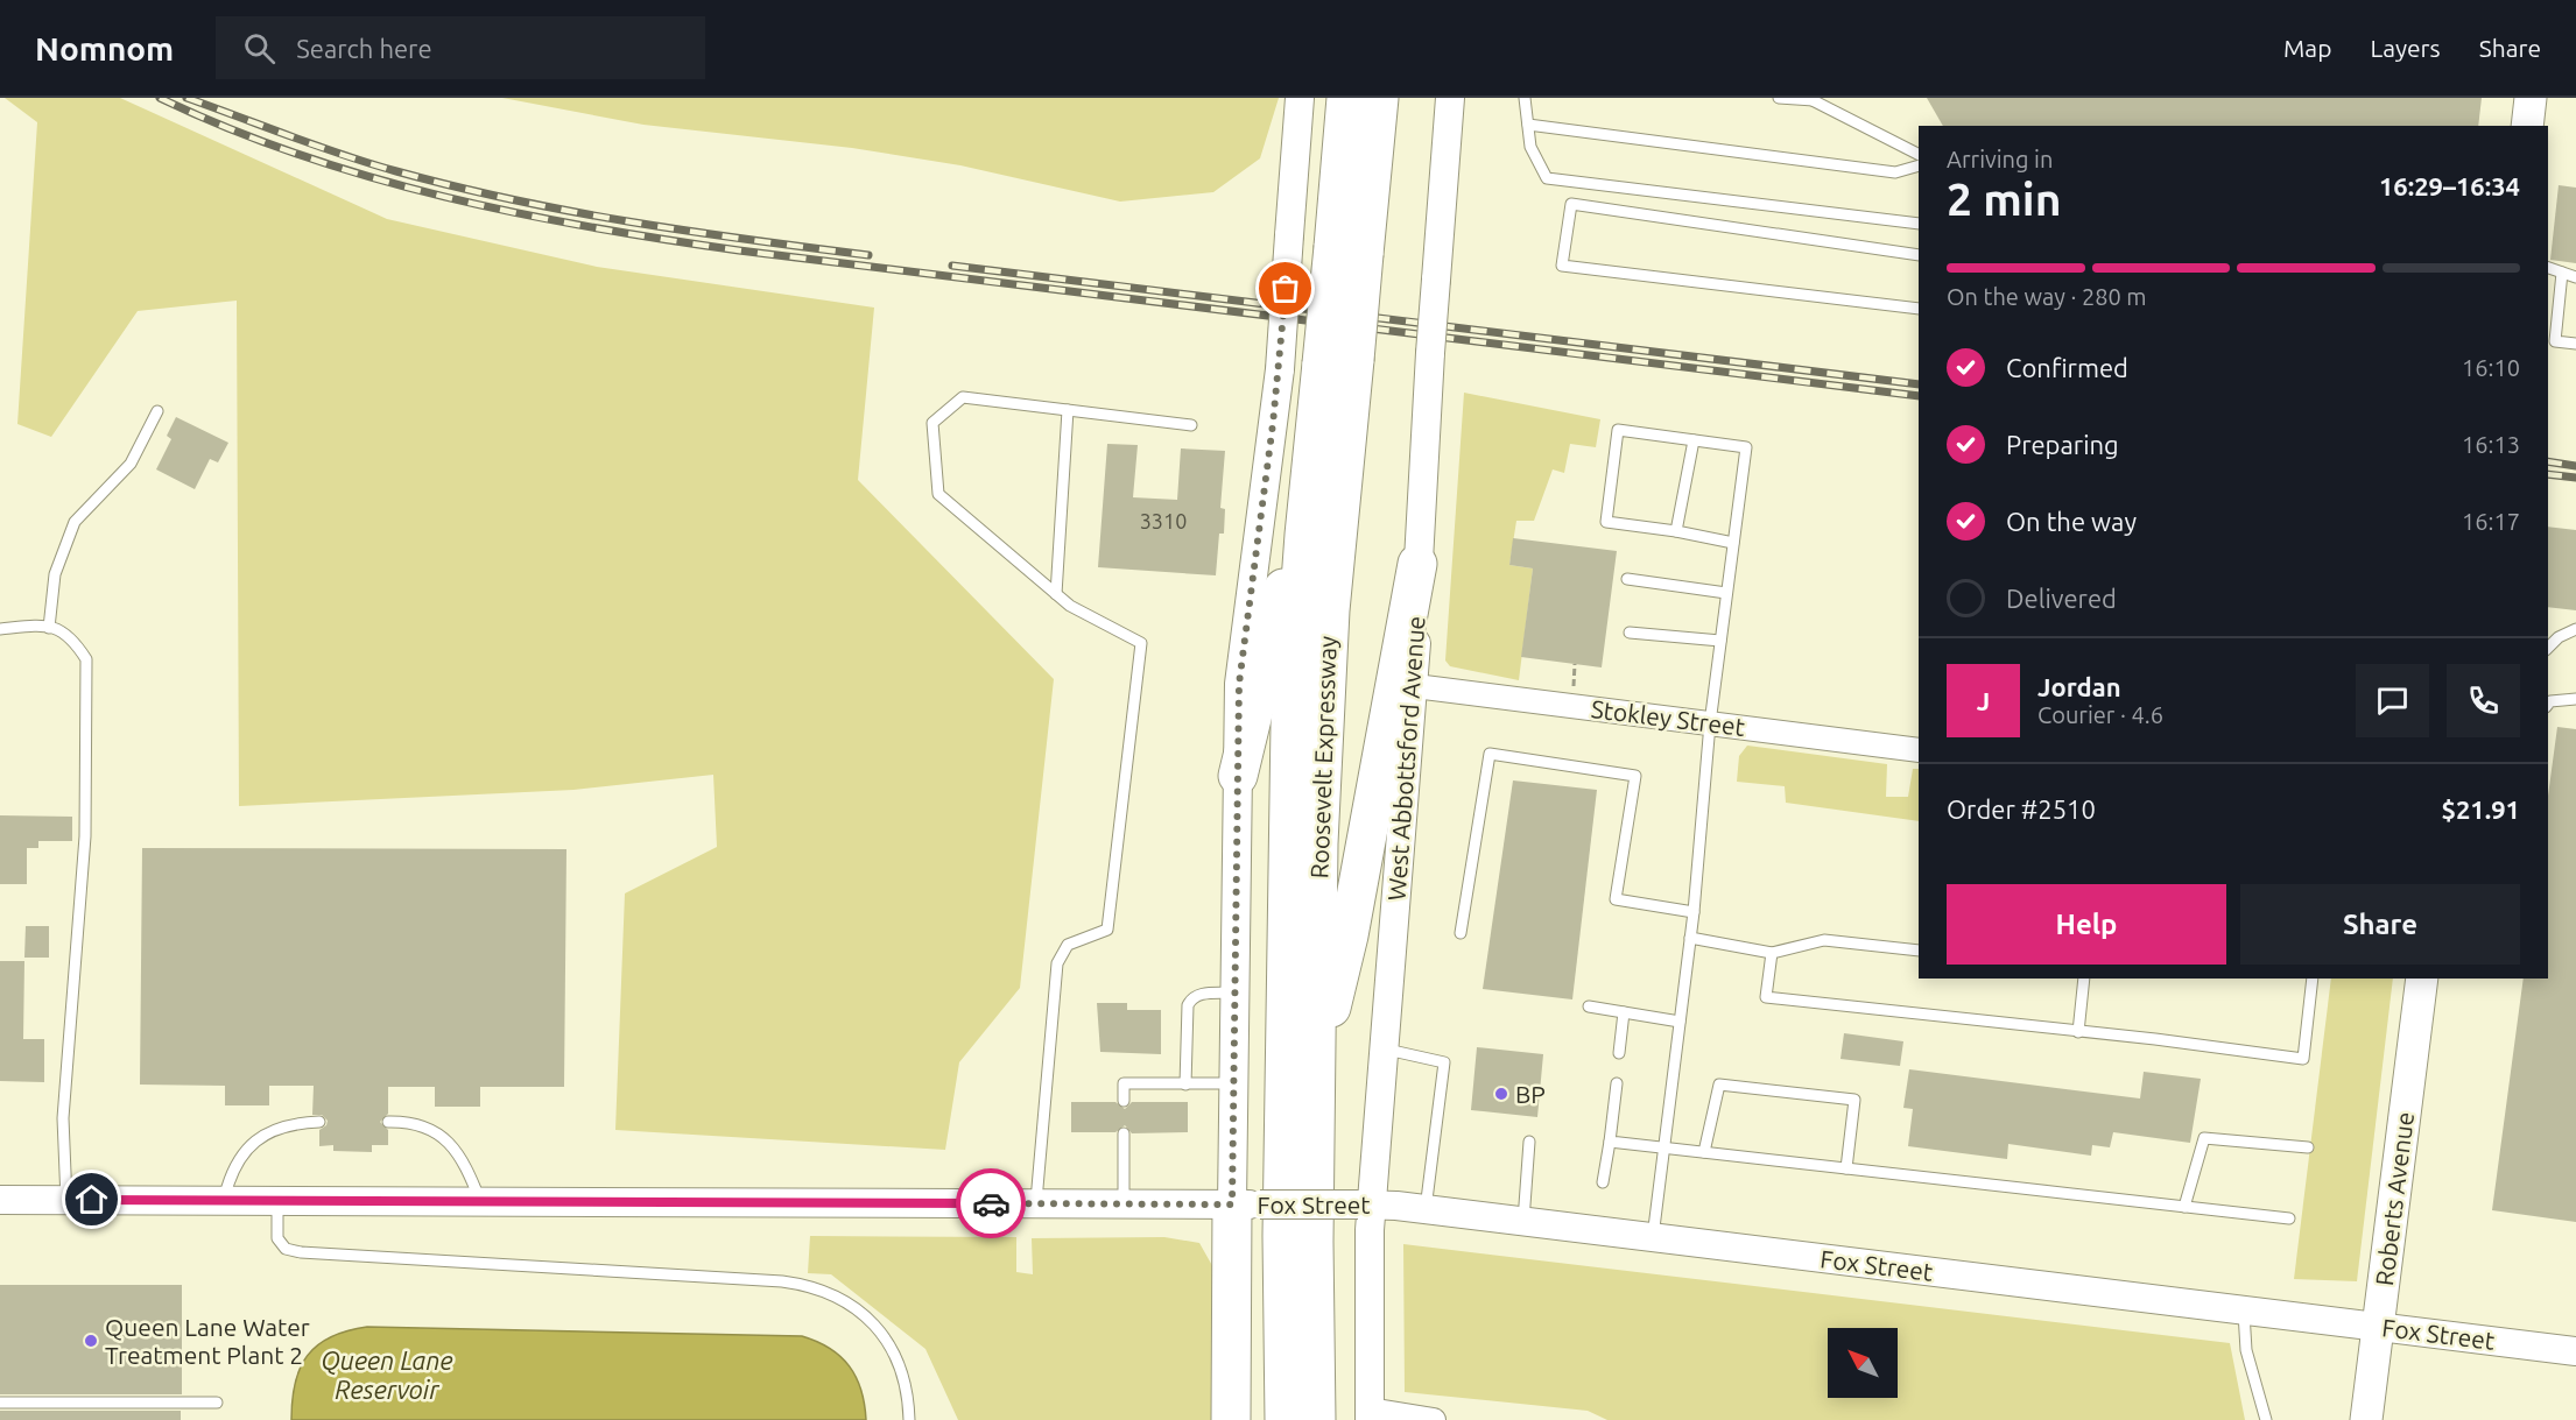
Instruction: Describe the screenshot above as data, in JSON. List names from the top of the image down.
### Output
{
  "streets": {
    "highway": ["Roosevelt Expressway"],
    "main road": ["Roberts Avenue"],
    "street": ["Stokley Street", "West Abbottsford Avenue", "Fox Street"]
  },
  "crossings": [
    ["Stokley Street", "West Abbottsford Avenue"],
    ["West Abbottsford Avenue", "Fox Street"],
    ["Roberts Avenue", "Fox Street"]
  ],
  "water": ["Queen Lane Reservoir"],
  "places": ["BP", "Queen Lane Water Treatment Plant 2"],
  "house_numbers": ["3310"],
  "north": "top left",
  "page": {
    "header": "Nomnom",
    "search": "Search here",
    "nav": ["Map", "Layers", "Share"],
    "heading": ["2 min", "Arriving in", "16:29–16:34"],
    "panel": [
      "Jordan",
      "Courier · 4.6",
      "Order #2510",
      "$21.91"
    ],
    "bar": "On the way · 280 m",
    "list": [
      ["Confirmed", "16:10"],
      ["Preparing", "16:13"],
      ["On the way", "16:17"],
      "Delivered"
    ],
    "round": "J",
    "buttons": ["Help", "Share"]
  }
}
